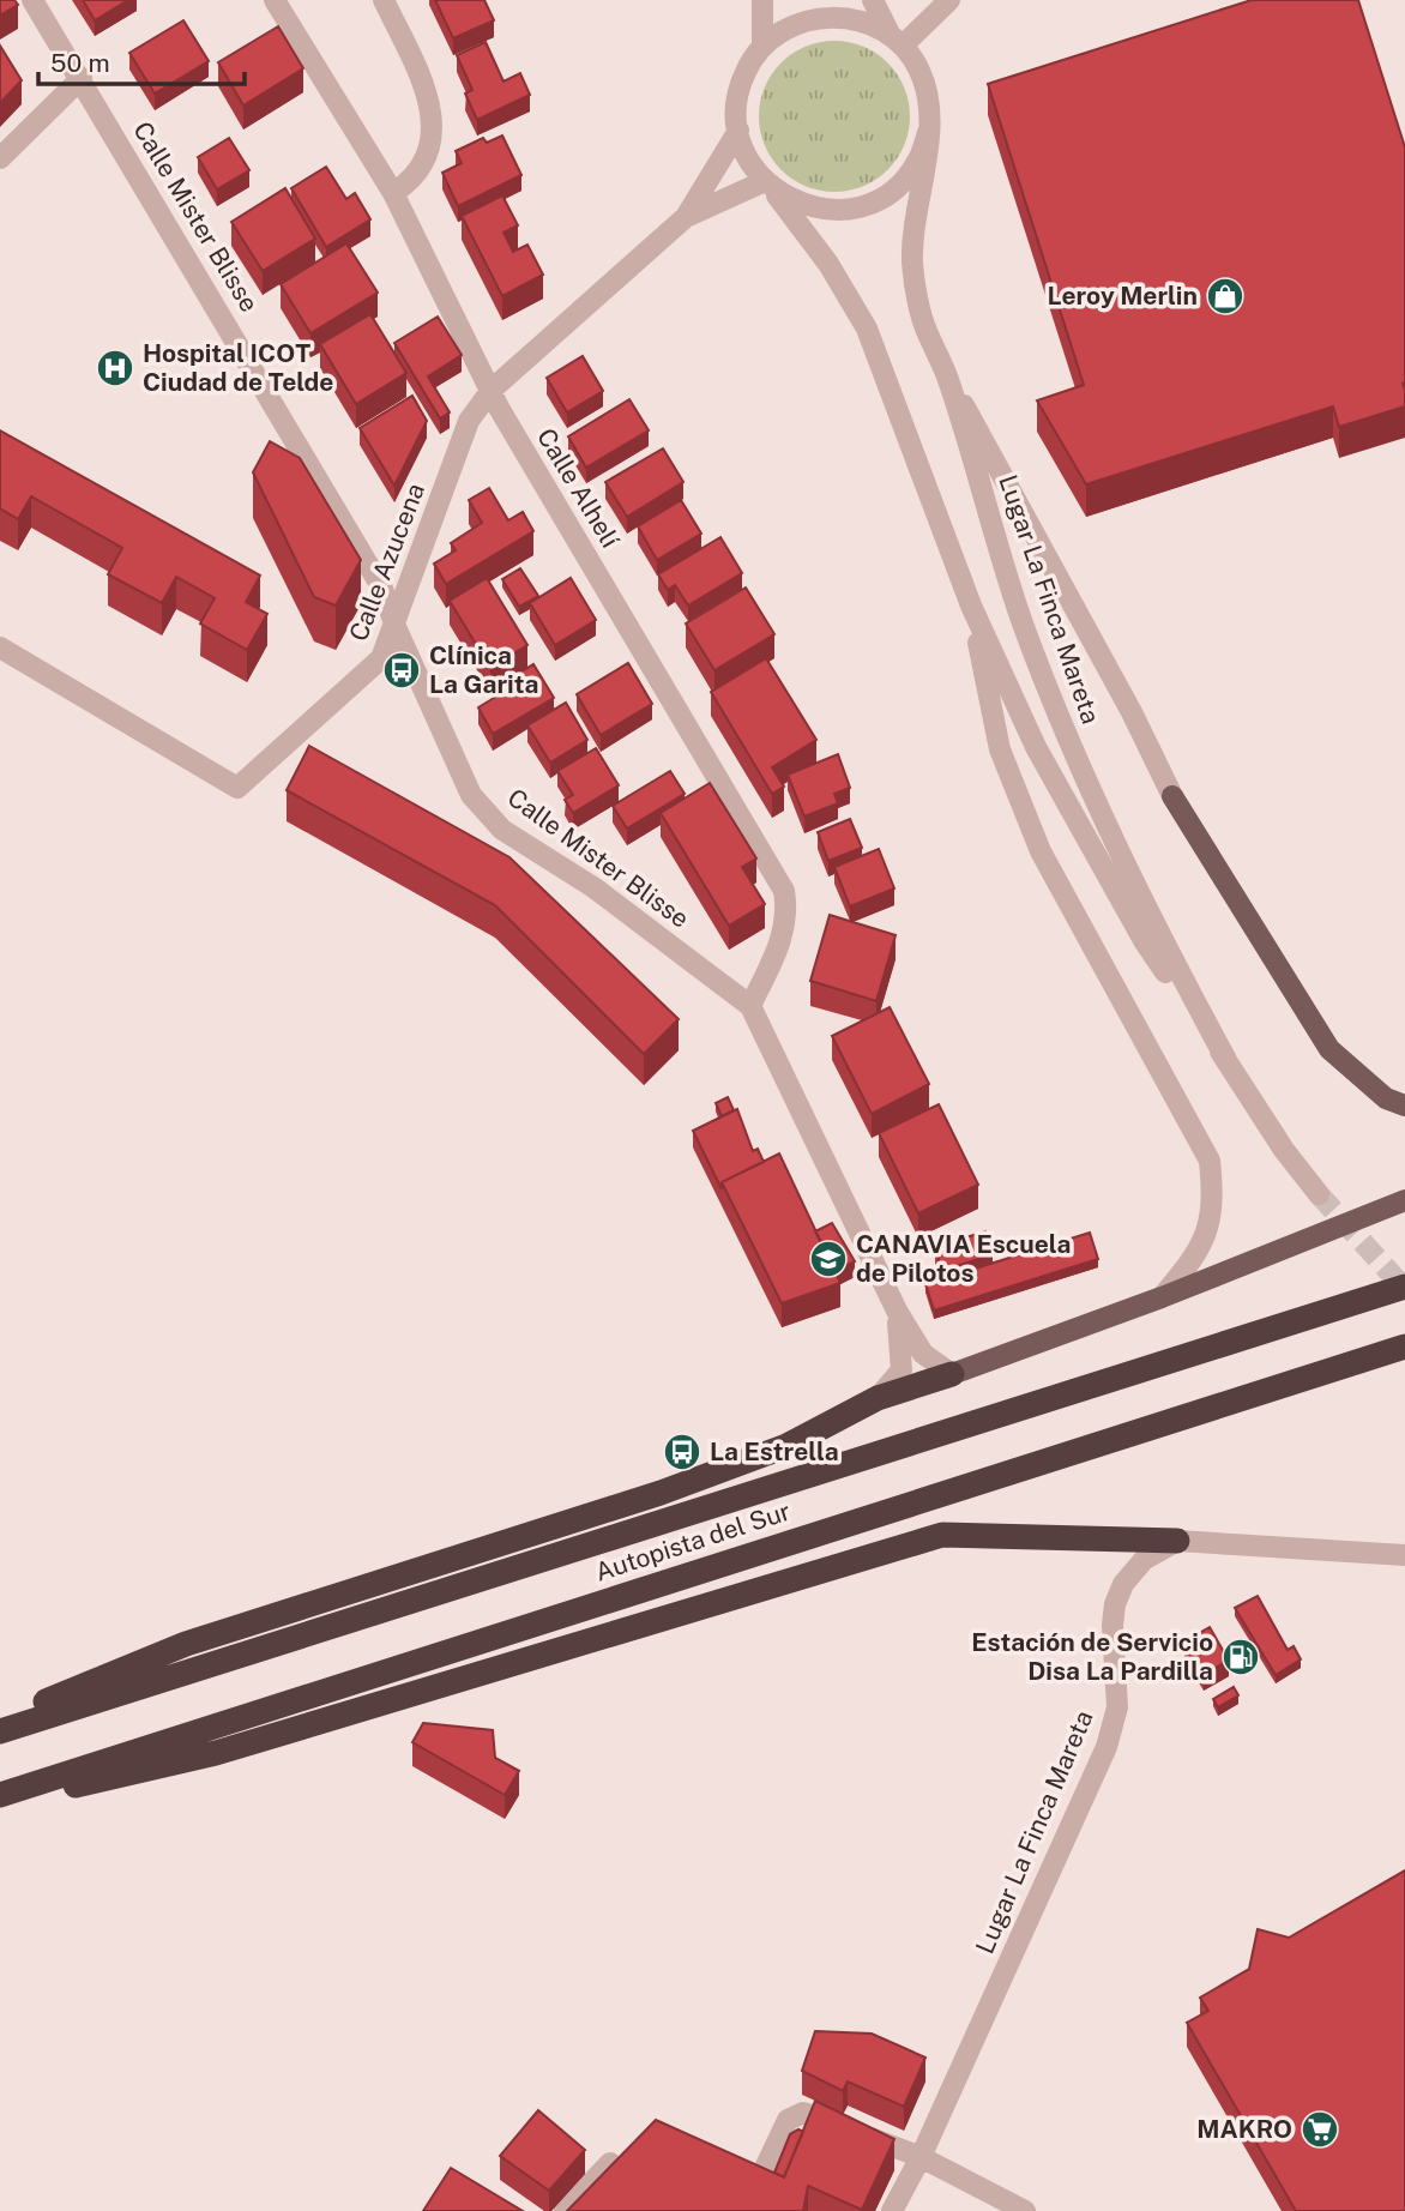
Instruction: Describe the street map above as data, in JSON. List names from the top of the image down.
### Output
{
  "streets": {
    "highway": ["Autopista del Sur"],
    "street": [
      "Calle Mister Blisse",
      "Calle Alhelí",
      "Calle Azucena",
      "Lugar La Finca Mareta"
    ]
  },
  "crossings": [
    ["Calle Mister Blisse", "Calle Alhelí"],
    ["Calle Mister Blisse", "Calle Azucena"],
    ["Calle Alhelí", "Calle Azucena"],
    ["Calle Azucena", "Lugar La Finca Mareta"]
  ],
  "places": {
    "shop": ["Leroy Merlin"],
    "hospital": ["Hospital ICOT Ciudad de Telde"],
    "bus stop": ["Clínica La Garita", "La Estrella"],
    "school or university": ["CANAVIA Escuela de Pilotos"],
    "fuel station": ["Estación de Servicio Disa La Pardilla"],
    "supermarket": ["MAKRO"]
  },
  "scale_bar": "50 m"
}
